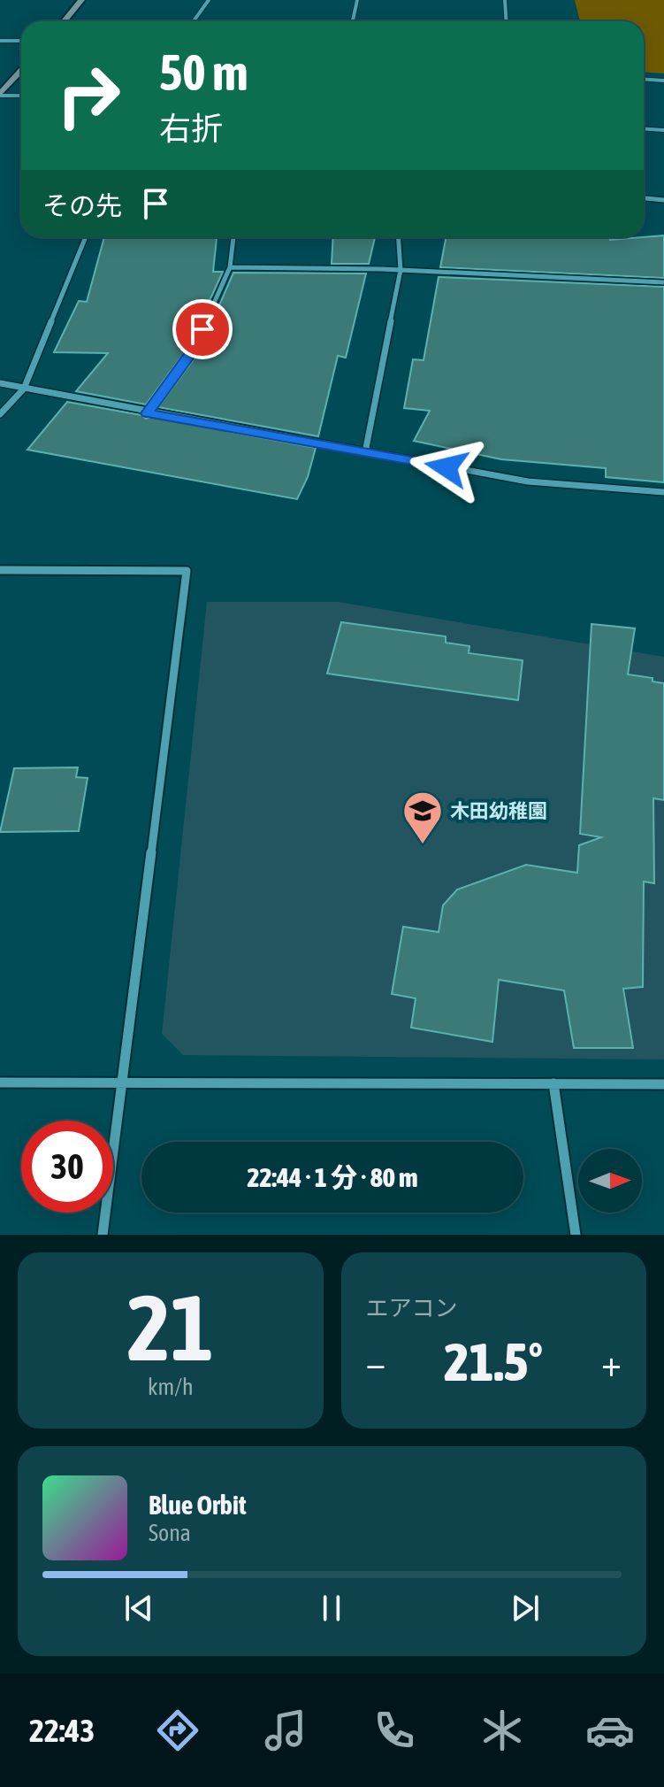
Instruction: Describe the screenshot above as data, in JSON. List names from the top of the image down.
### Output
{
  "places": {
    "school or university": ["木田幼稚園"]
  },
  "north": "right",
  "page": {
    "turn": ["50 m", "右折"],
    "then": "その先",
    "limit": "30",
    "trip": "22:44 · 1 分 · 80 m",
    "tile": [
      ["21", "km/h"],
      "エアコン"
    ],
    "heat": ["−", "21.5°", "+"],
    "song": ["Blue Orbit", "Sona"],
    "tabs": "22:43"
  }
}
